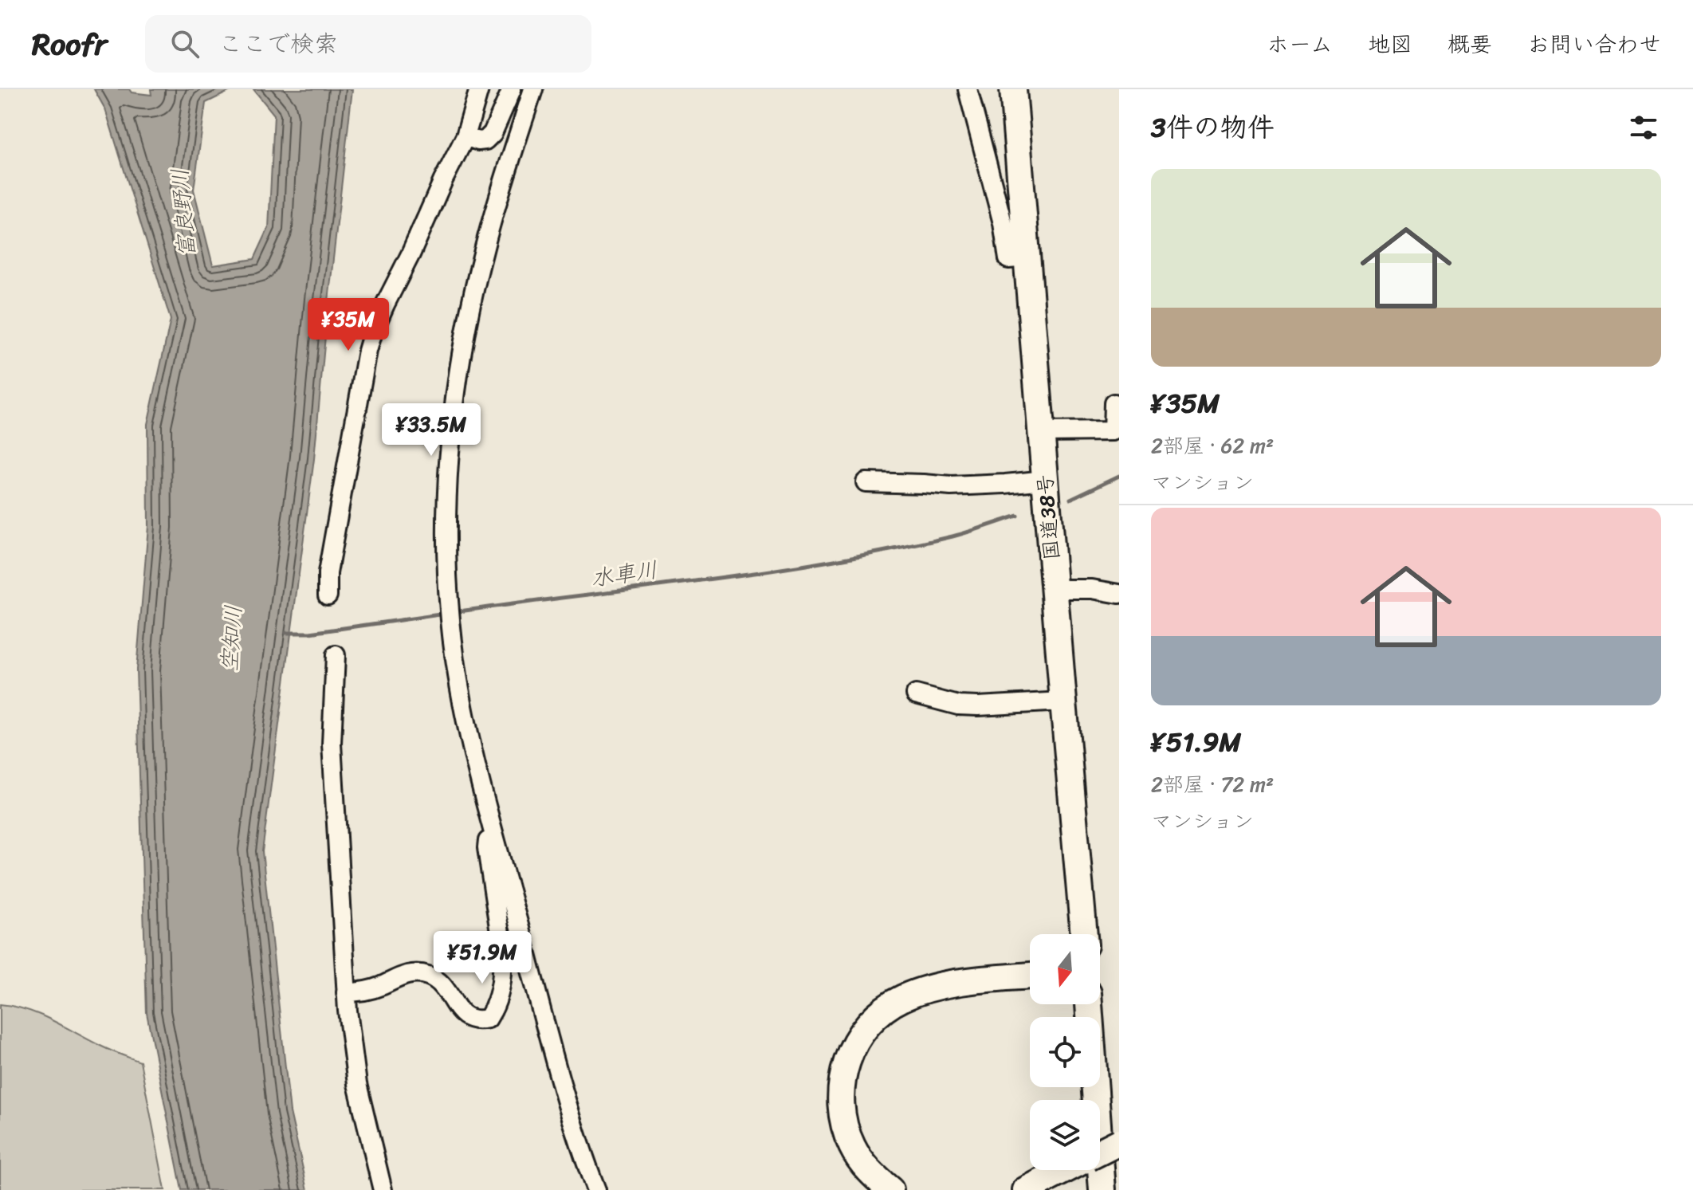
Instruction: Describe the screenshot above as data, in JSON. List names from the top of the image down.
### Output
{
  "streets": {
    "highway": ["国道38号"]
  },
  "water": ["富良野川", "水車川", "空知川"],
  "north": "bottom",
  "page": {
    "header": "Roofr",
    "search": "ここで検索",
    "nav": [
      "ホーム",
      "地図",
      "概要",
      "お問い合わせ"
    ],
    "heading": "3件の物件",
    "list": [
      {
        "name": "¥35M",
        "note": "2部屋 · 62 m² · マンション"
      },
      {
        "name": "¥51.9M",
        "note": "2部屋 · 72 m² · マンション"
      }
    ],
    "price": ["¥35M", "¥33.5M", "¥51.9M"]
  }
}
